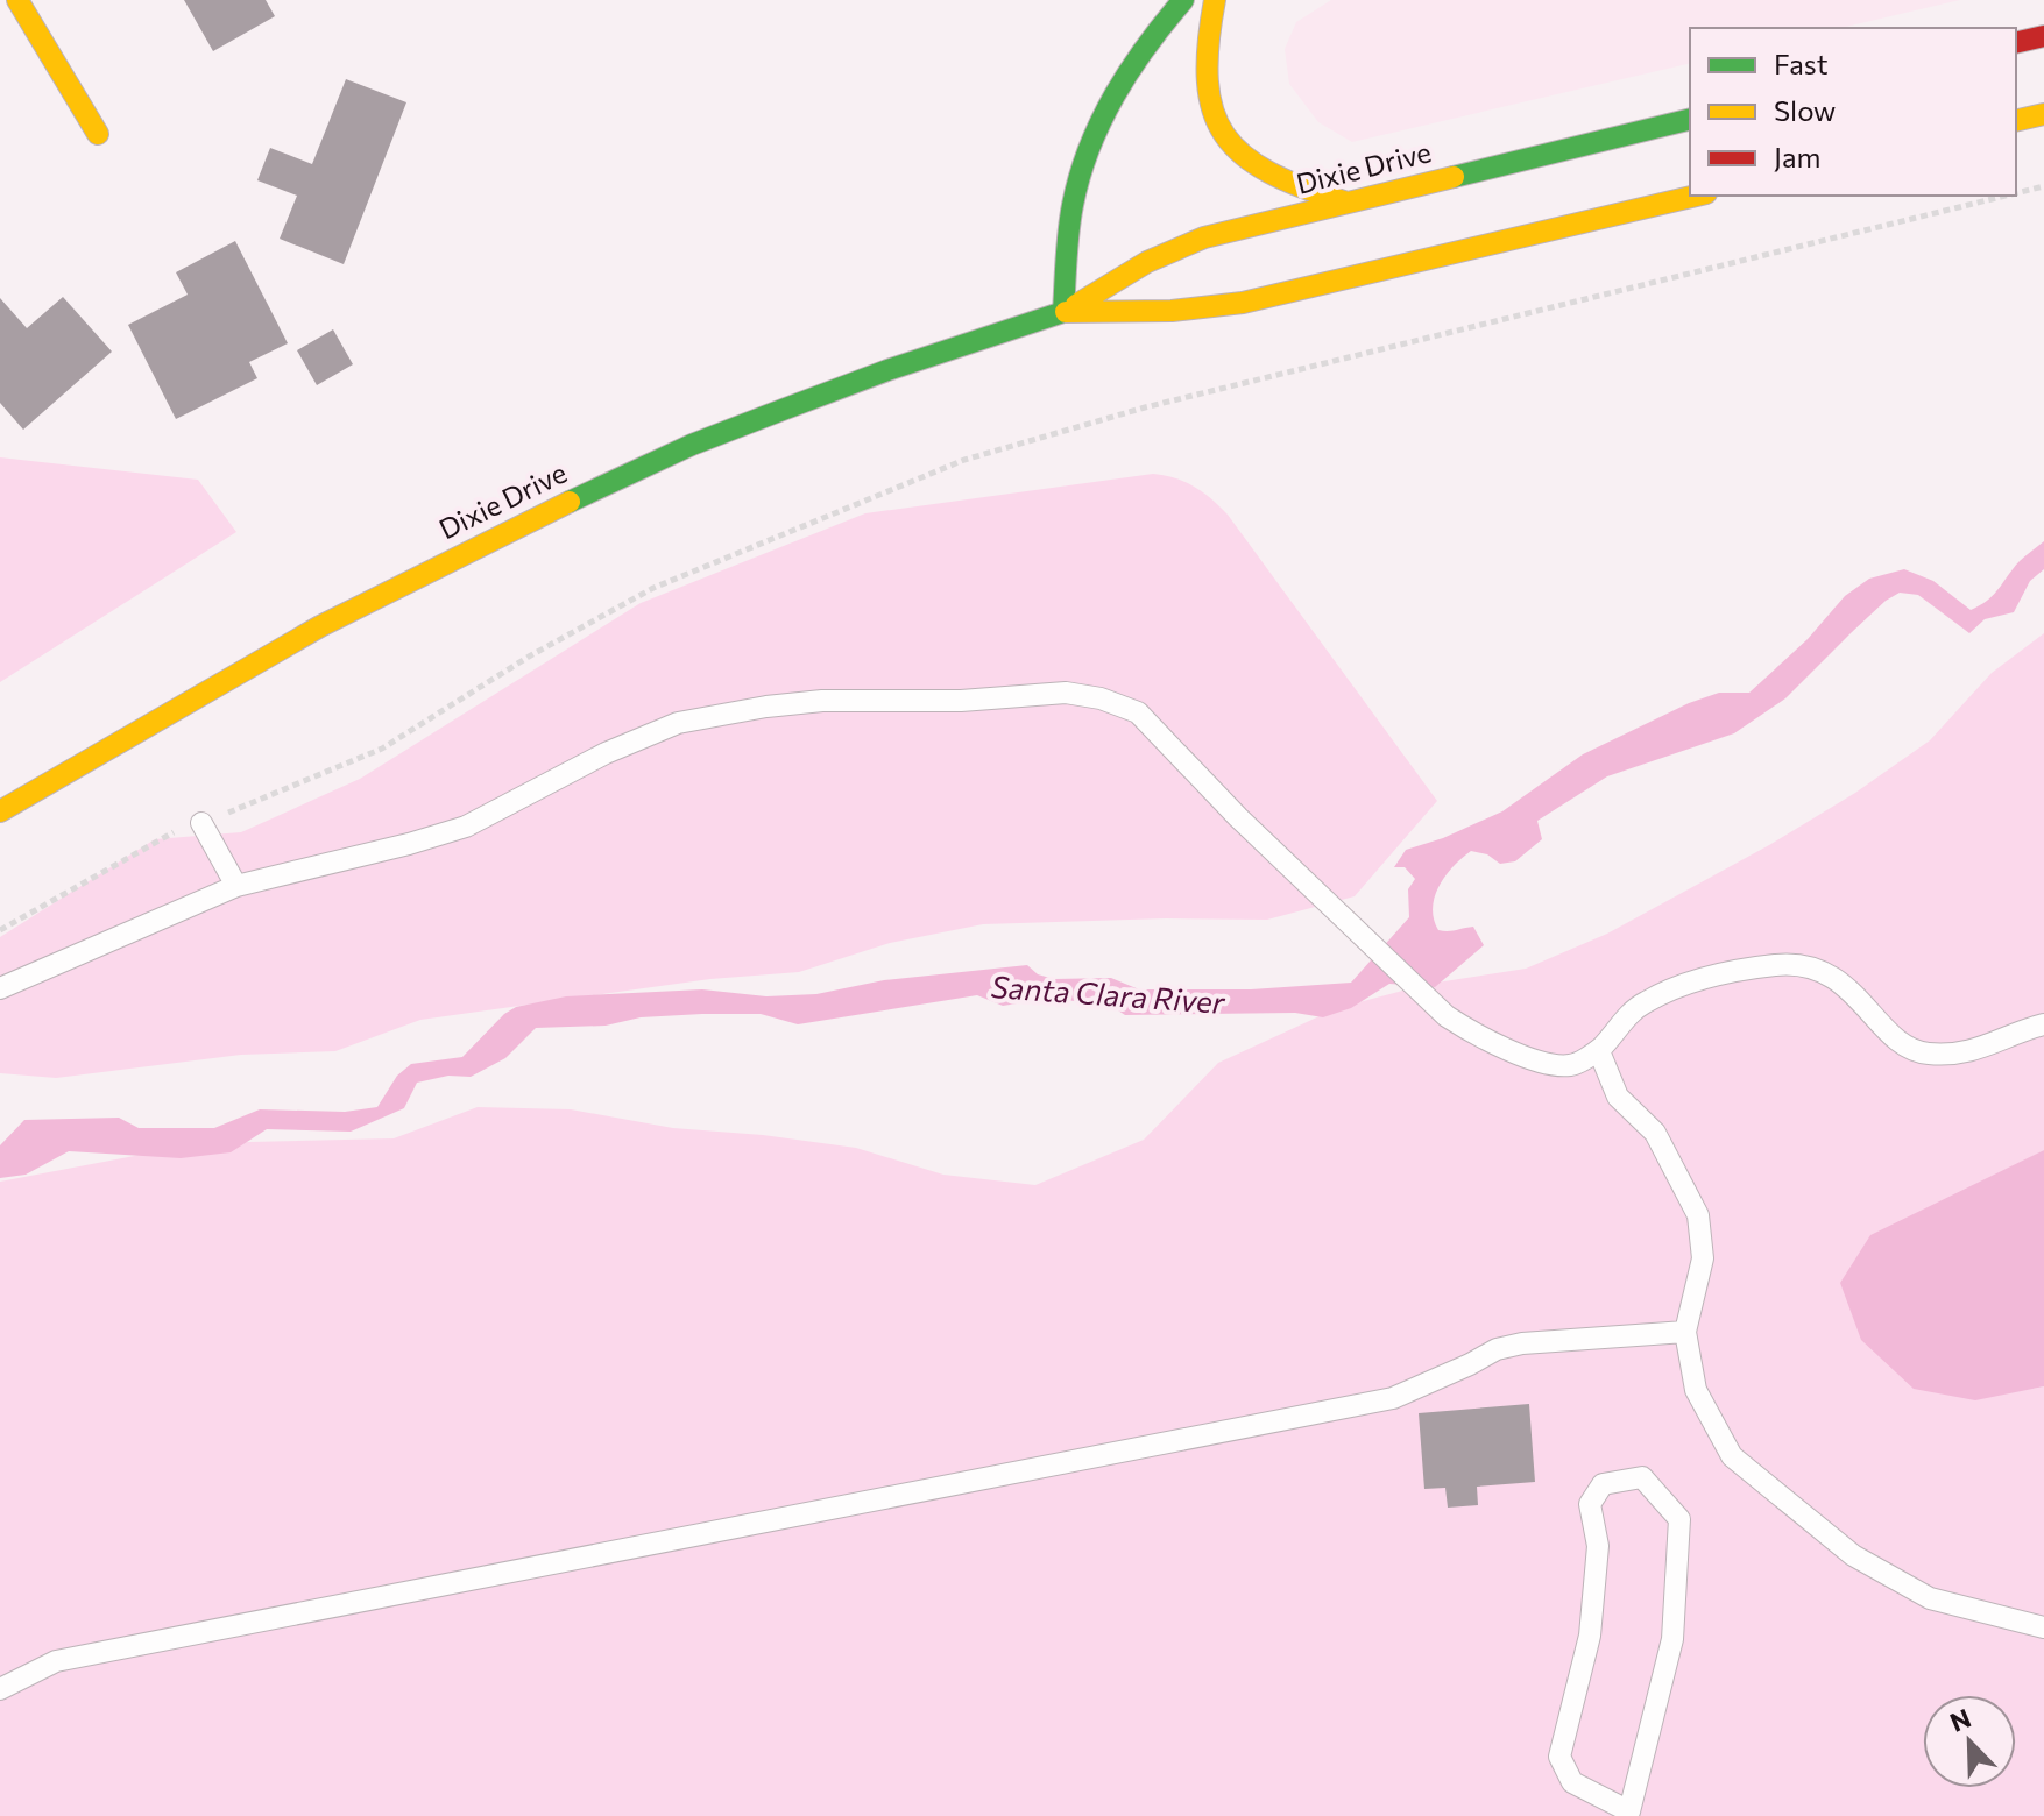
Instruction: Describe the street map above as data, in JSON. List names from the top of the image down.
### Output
{
  "streets": {
    "main road": ["Dixie Drive"]
  },
  "water": ["Santa Clara River"],
  "legend": ["Fast", "Slow", "Jam"],
  "north": "top left"
}
